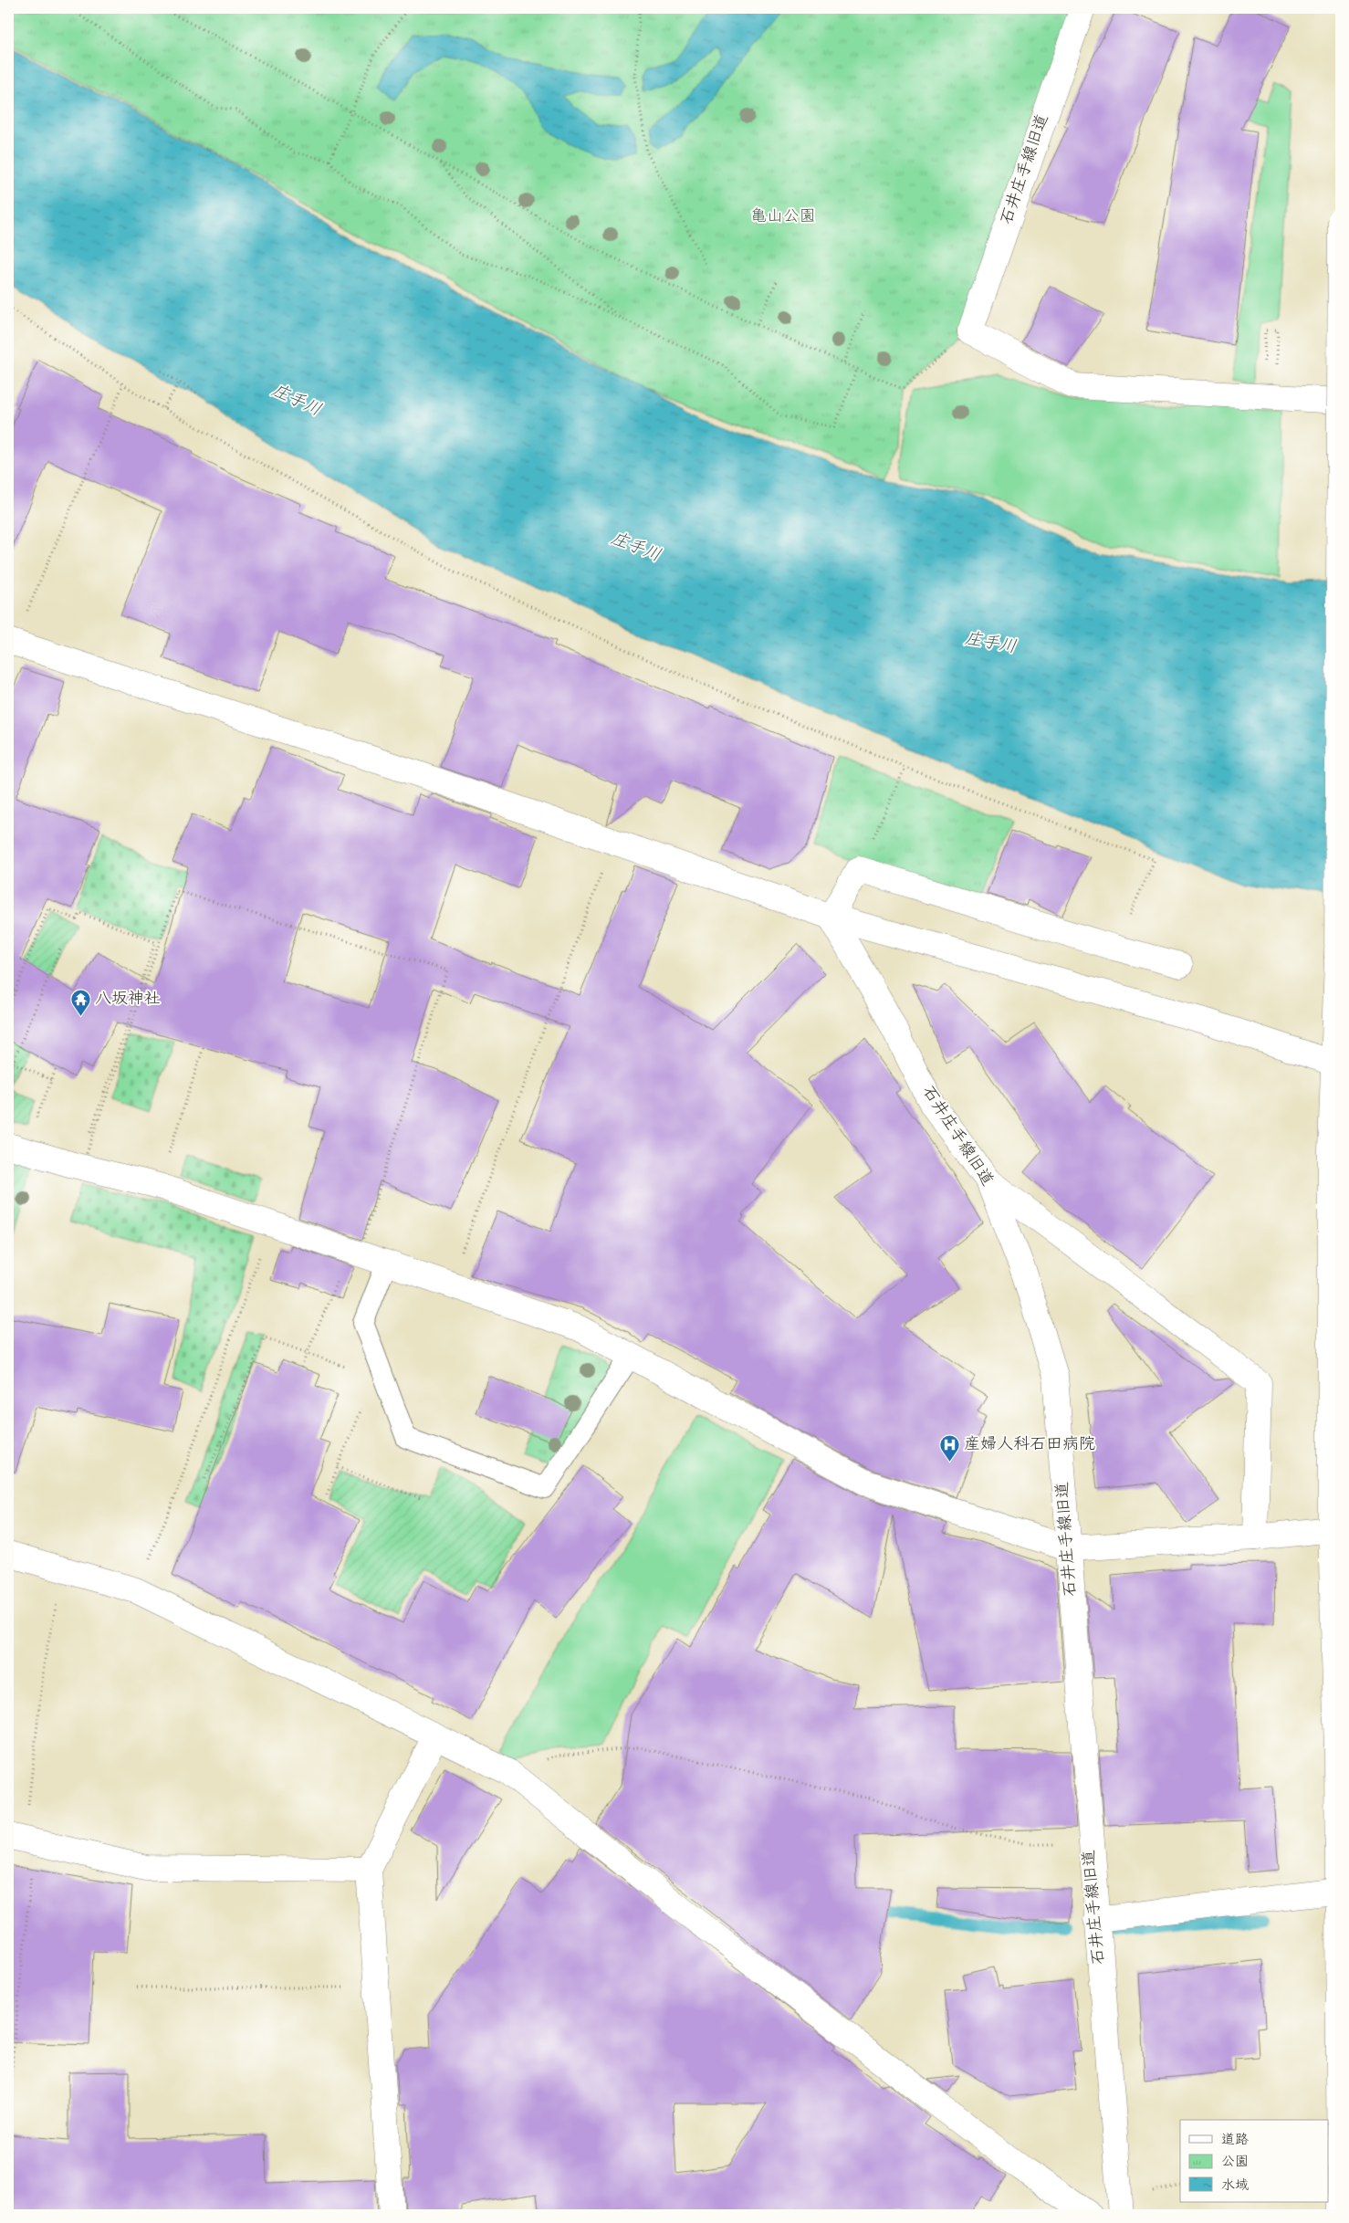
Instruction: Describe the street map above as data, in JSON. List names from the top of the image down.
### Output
{
  "streets": {
    "street": ["石井庄手線旧道"]
  },
  "water": ["庄手川"],
  "parks": ["亀山公園"],
  "places": {
    "temple": ["八坂神社"],
    "hospital": ["産婦人科石田病院"]
  },
  "legend": ["道路", "公園", "水域"]
}
